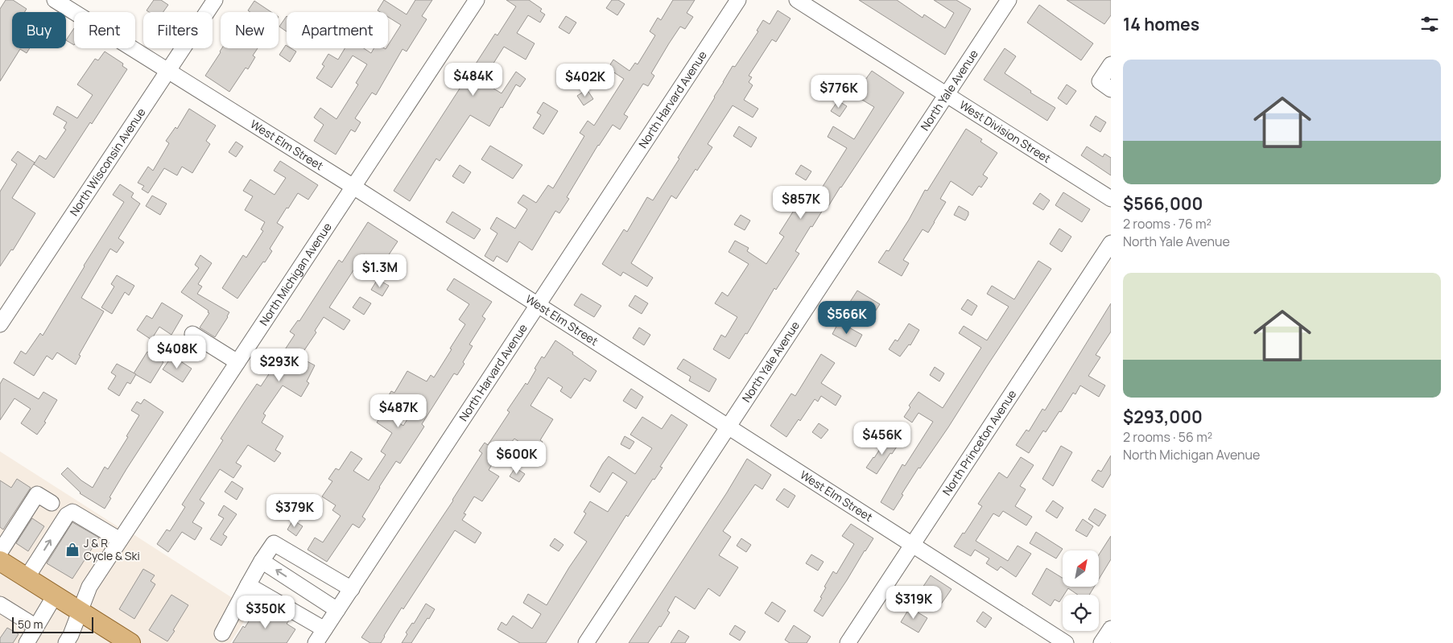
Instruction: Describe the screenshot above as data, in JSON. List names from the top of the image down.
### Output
{
  "streets": {
    "street": [
      "North Yale Avenue",
      "North Harvard Avenue",
      "West Division Street",
      "West Elm Street",
      "North Wisconsin Avenue",
      "North Michigan Avenue",
      "North Princeton Avenue"
    ]
  },
  "crossings": [
    ["North Yale Avenue", "West Division Street"],
    ["North Yale Avenue", "West Elm Street"],
    ["North Harvard Avenue", "West Elm Street"],
    ["West Elm Street", "North Wisconsin Avenue"],
    ["West Elm Street", "North Michigan Avenue"],
    ["West Elm Street", "North Princeton Avenue"]
  ],
  "places": {
    "shop": ["J & R Cycle & Ski"]
  },
  "scale_bar": "50 m",
  "north": "top right",
  "page": {
    "heading": "14 homes",
    "chip": [
      "Buy",
      "Rent",
      "Filters",
      "New",
      "Apartment"
    ],
    "list": [
      {
        "name": "$566,000",
        "note": "2 rooms · 76 m² · North Yale Avenue"
      },
      {
        "name": "$293,000",
        "note": "2 rooms · 56 m² · North Michigan Avenue"
      }
    ],
    "price": [
      "$484K",
      "$402K",
      "$776K",
      "$857K",
      "$1.3M",
      "$566K",
      "$408K",
      "$293K",
      "$487K",
      "$456K",
      "$600K",
      "$379K",
      "$319K",
      "$350K"
    ],
    "scale": "50 m"
  }
}
